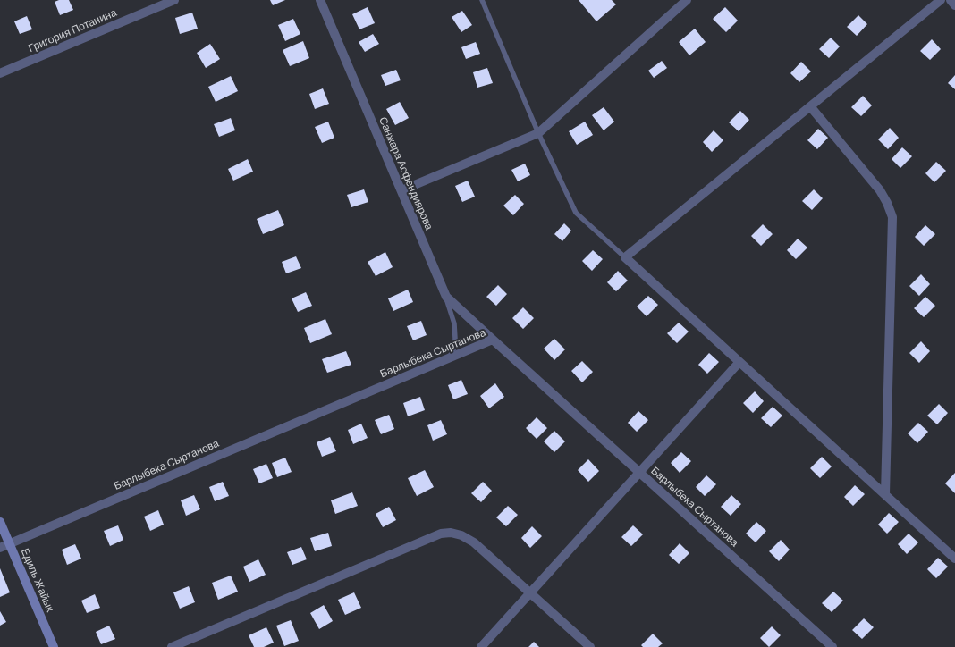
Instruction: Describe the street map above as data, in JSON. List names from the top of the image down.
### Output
{
  "streets": {
    "street": [
      "Григория Потанина",
      "Санжара Асфендиярова",
      "Барлыбека Сыртанова",
      "Едиль Жайык"
    ]
  },
  "crossings": [
    ["Санжара Асфендиярова", "Барлыбека Сыртанова"],
    ["Барлыбека Сыртанова", "Едиль Жайык"]
  ]
}
